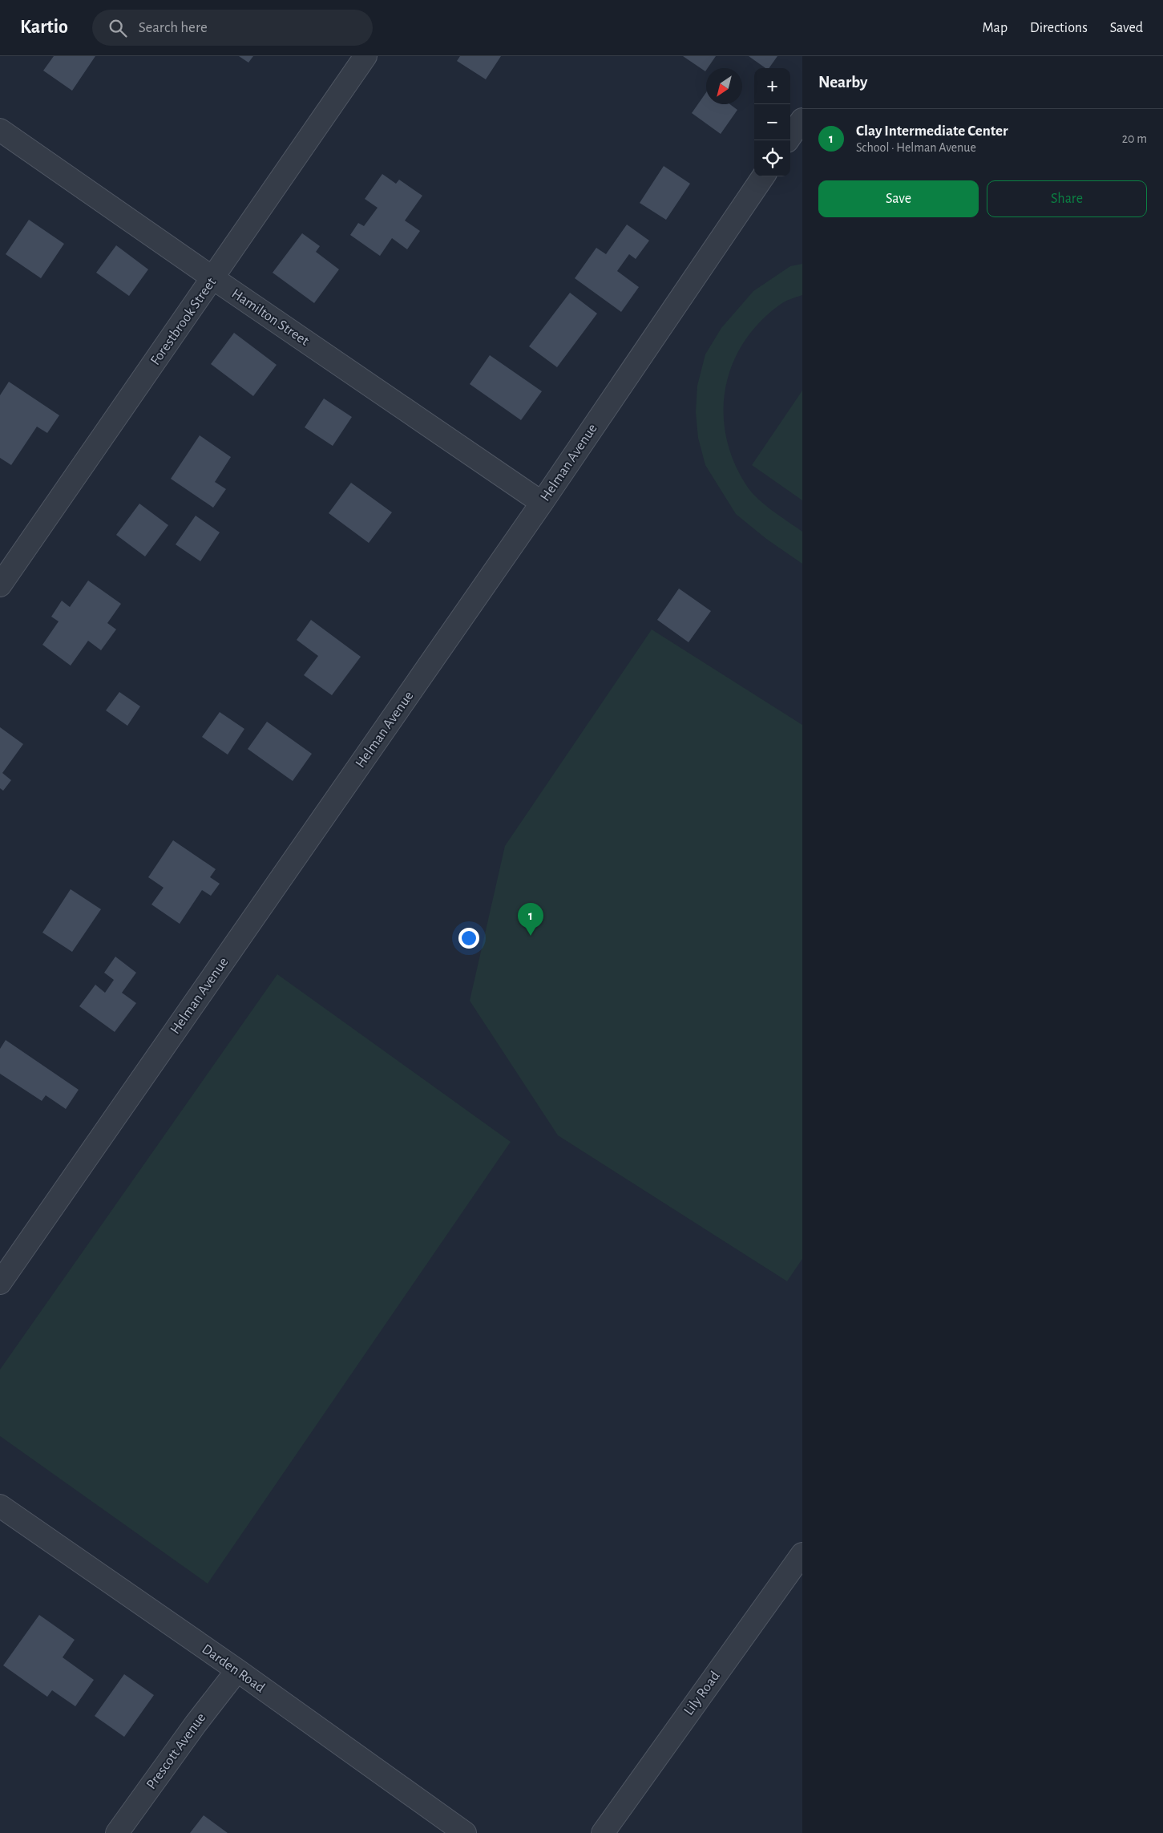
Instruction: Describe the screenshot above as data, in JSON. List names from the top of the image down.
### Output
{
  "streets": {
    "street": [
      "Hamilton Street",
      "Forestbrook Street",
      "Helman Avenue",
      "Darden Road",
      "Lily Road",
      "Prescott Avenue"
    ]
  },
  "crossings": [
    ["Hamilton Street", "Forestbrook Street"],
    ["Hamilton Street", "Helman Avenue"],
    ["Darden Road", "Prescott Avenue"]
  ],
  "north": "bottom left",
  "page": {
    "header": "Kartio",
    "search": "Search here",
    "nav": ["Map", "Directions", "Saved"],
    "heading": "Nearby",
    "map_buttons": ["+", "−"],
    "list": [
      {
        "mark": "1",
        "name": "Clay Intermediate Center",
        "note": "School · Helman Avenue",
        "value": "20 m"
      }
    ],
    "buttons": ["Save", "Share"],
    "pins": "1"
  }
}
